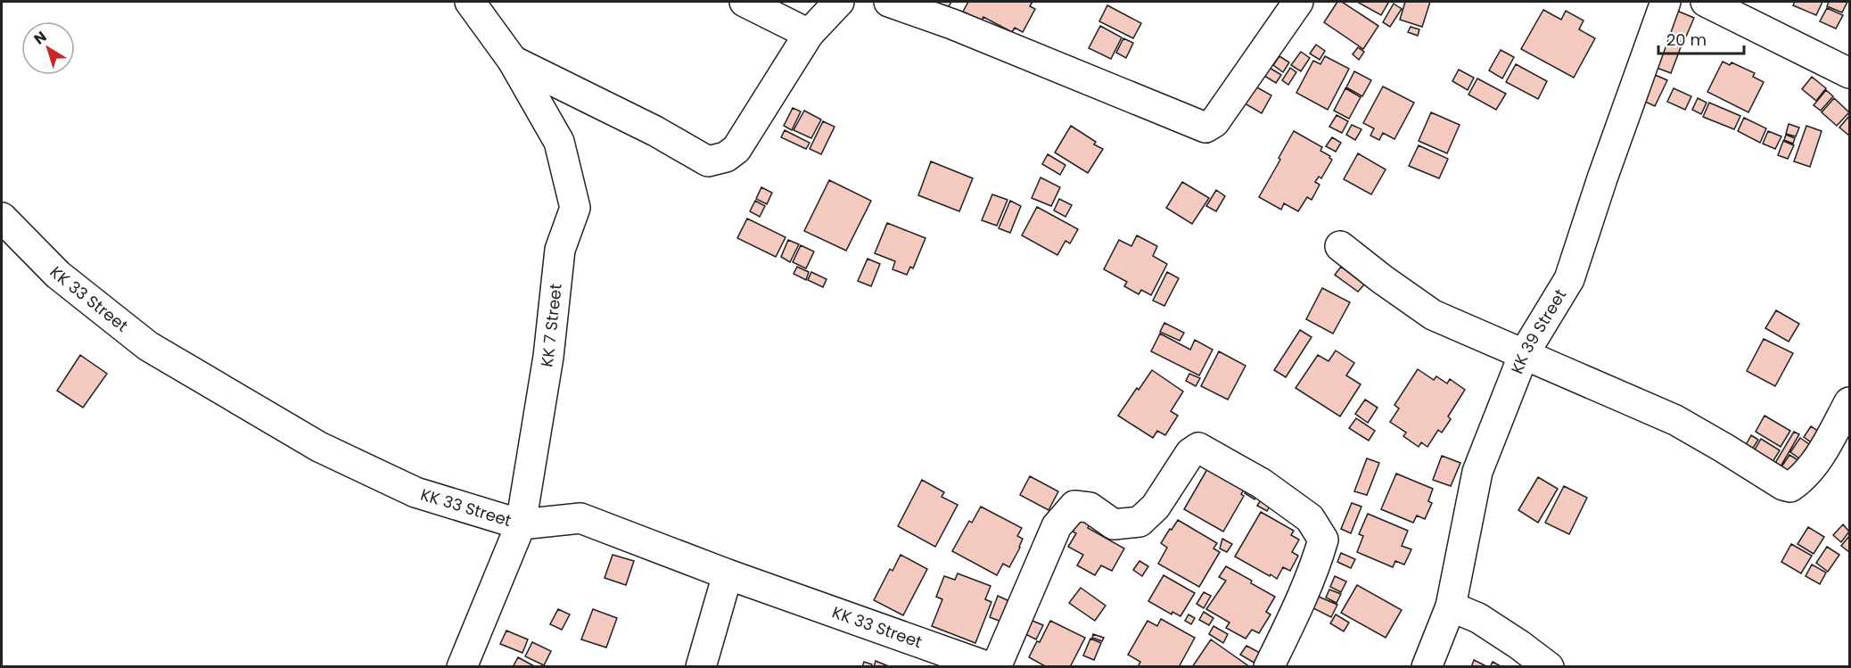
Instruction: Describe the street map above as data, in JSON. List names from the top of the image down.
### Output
{
  "streets": {
    "street": ["KK 33 Street", "KK 7 Street", "KK 39 Street"]
  },
  "crossings": [
    ["KK 33 Street", "KK 7 Street"]
  ],
  "scale_bar": "20 m",
  "north": "top left"
}
